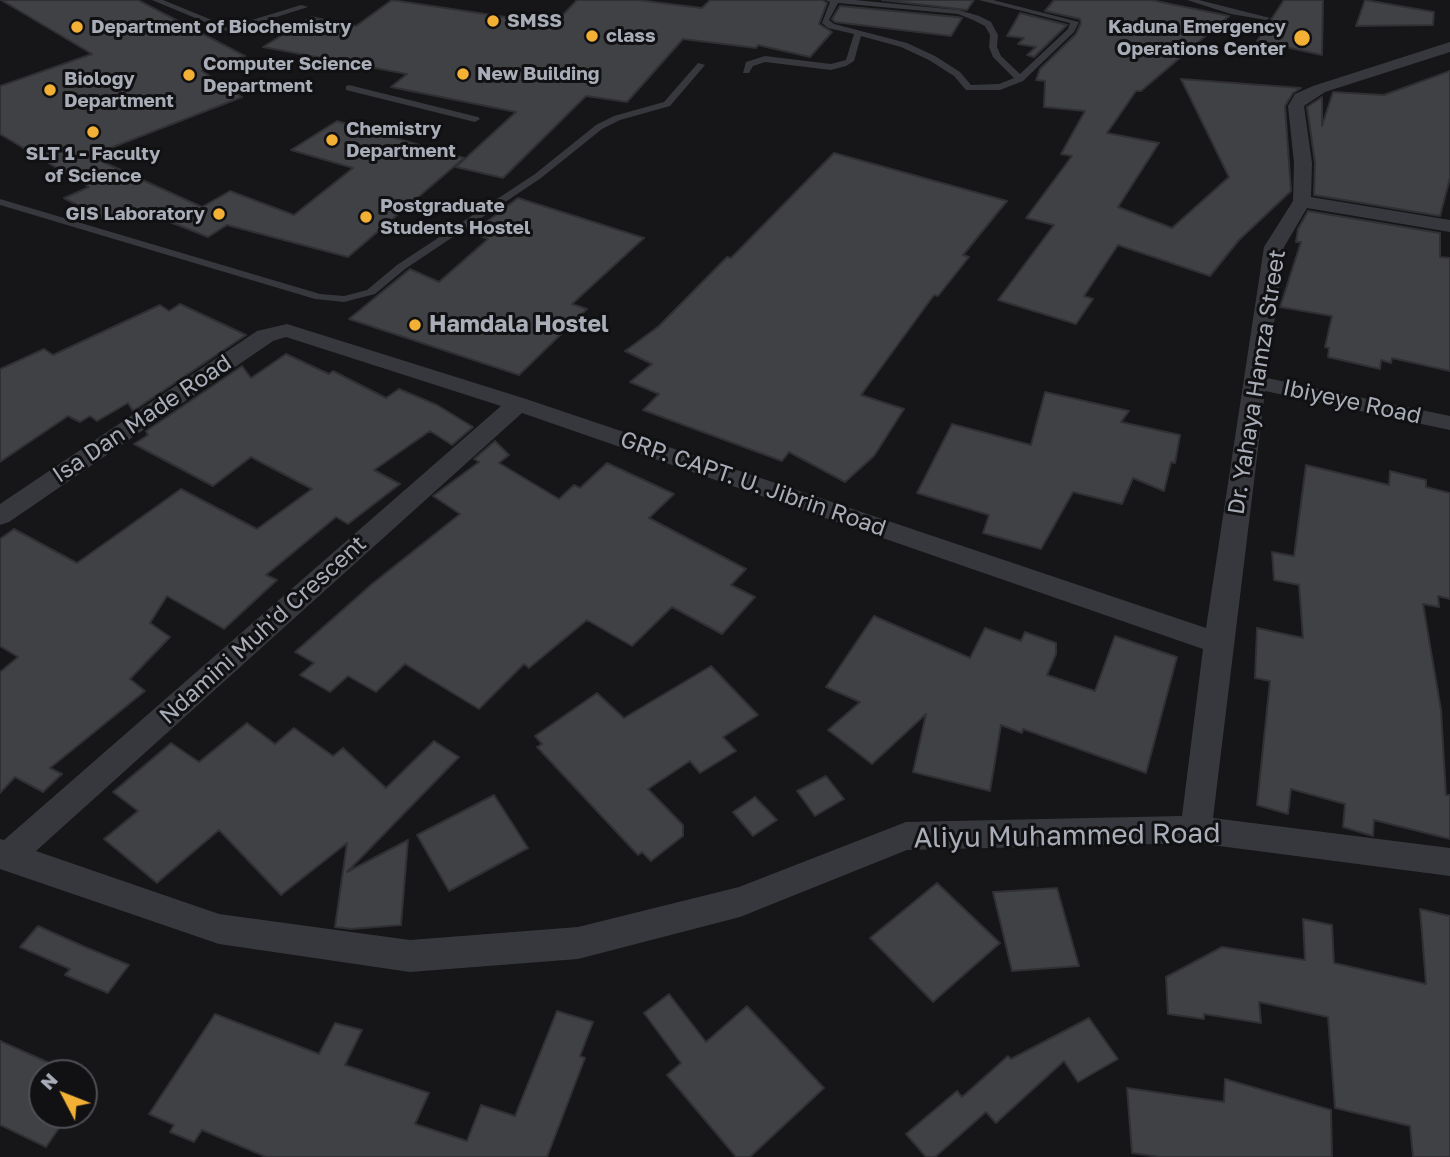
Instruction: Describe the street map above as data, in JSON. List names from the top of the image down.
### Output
{
  "streets": {
    "street": [
      "Dr. Yahaya Hamza Street",
      "Ibiyeye Road",
      "Isa Dan Made Road",
      "GRP. CAPT. U. Jibrin Road",
      "Ndamini Muh'd Crescent",
      "Aliyu Muhammed Road"
    ]
  },
  "crossings": [
    ["Dr. Yahaya Hamza Street", "Ibiyeye Road"],
    ["Dr. Yahaya Hamza Street", "GRP. CAPT. U. Jibrin Road"],
    ["Dr. Yahaya Hamza Street", "Aliyu Muhammed Road"],
    ["Isa Dan Made Road", "GRP. CAPT. U. Jibrin Road"],
    ["GRP. CAPT. U. Jibrin Road", "Ndamini Muh'd Crescent"],
    ["Ndamini Muh'd Crescent", "Aliyu Muhammed Road"]
  ],
  "places": [
    "SMSS",
    "Department of Biochemistry",
    "class",
    "Kaduna Emergency Operations Center",
    "New Building",
    "Computer Science Department",
    "Biology Department",
    "SLT 1 - Faculty of Science",
    "Chemistry Department",
    "GIS Laboratory",
    "Postgraduate Students Hostel",
    "Hamdala Hostel"
  ],
  "north": "top left"
}
